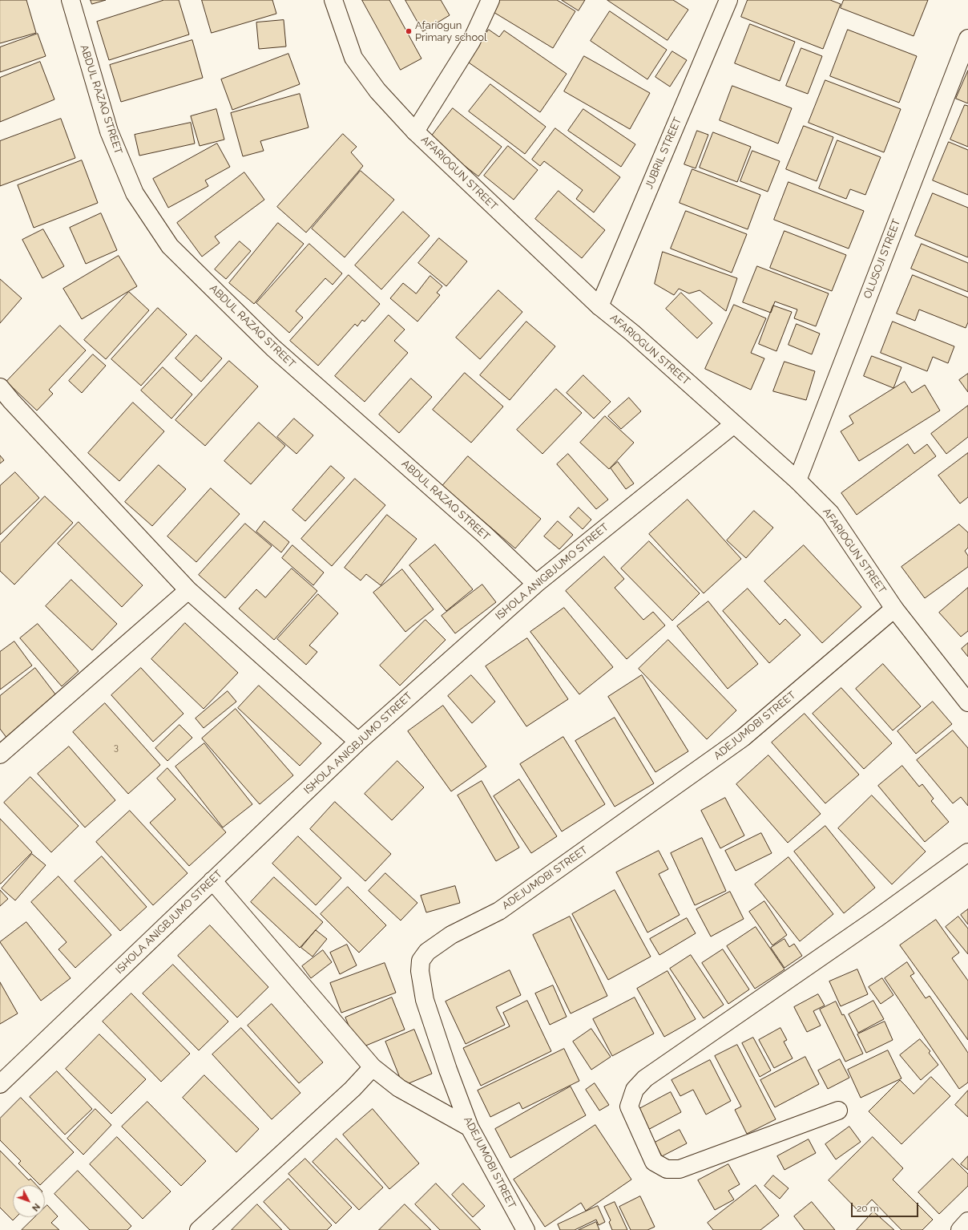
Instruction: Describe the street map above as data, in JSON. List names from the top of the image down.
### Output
{
  "streets": {
    "street": [
      "ABDUL RAZAQ STREET",
      "JUBRIL STREET",
      "AFARIOGUN STREET",
      "OLUSOJI STREET",
      "ISHOLA ANIGBJUMO STREET",
      "ADEJUMOBI STREET"
    ]
  },
  "crossings": [
    ["ABDUL RAZAQ STREET", "ISHOLA ANIGBJUMO STREET"],
    ["JUBRIL STREET", "AFARIOGUN STREET"],
    ["AFARIOGUN STREET", "OLUSOJI STREET"],
    ["AFARIOGUN STREET", "ISHOLA ANIGBJUMO STREET"],
    ["AFARIOGUN STREET", "ADEJUMOBI STREET"]
  ],
  "places": ["Afariogun Primary school"],
  "house_numbers": ["3"],
  "scale_bar": "20 m",
  "north": "bottom right"
}
